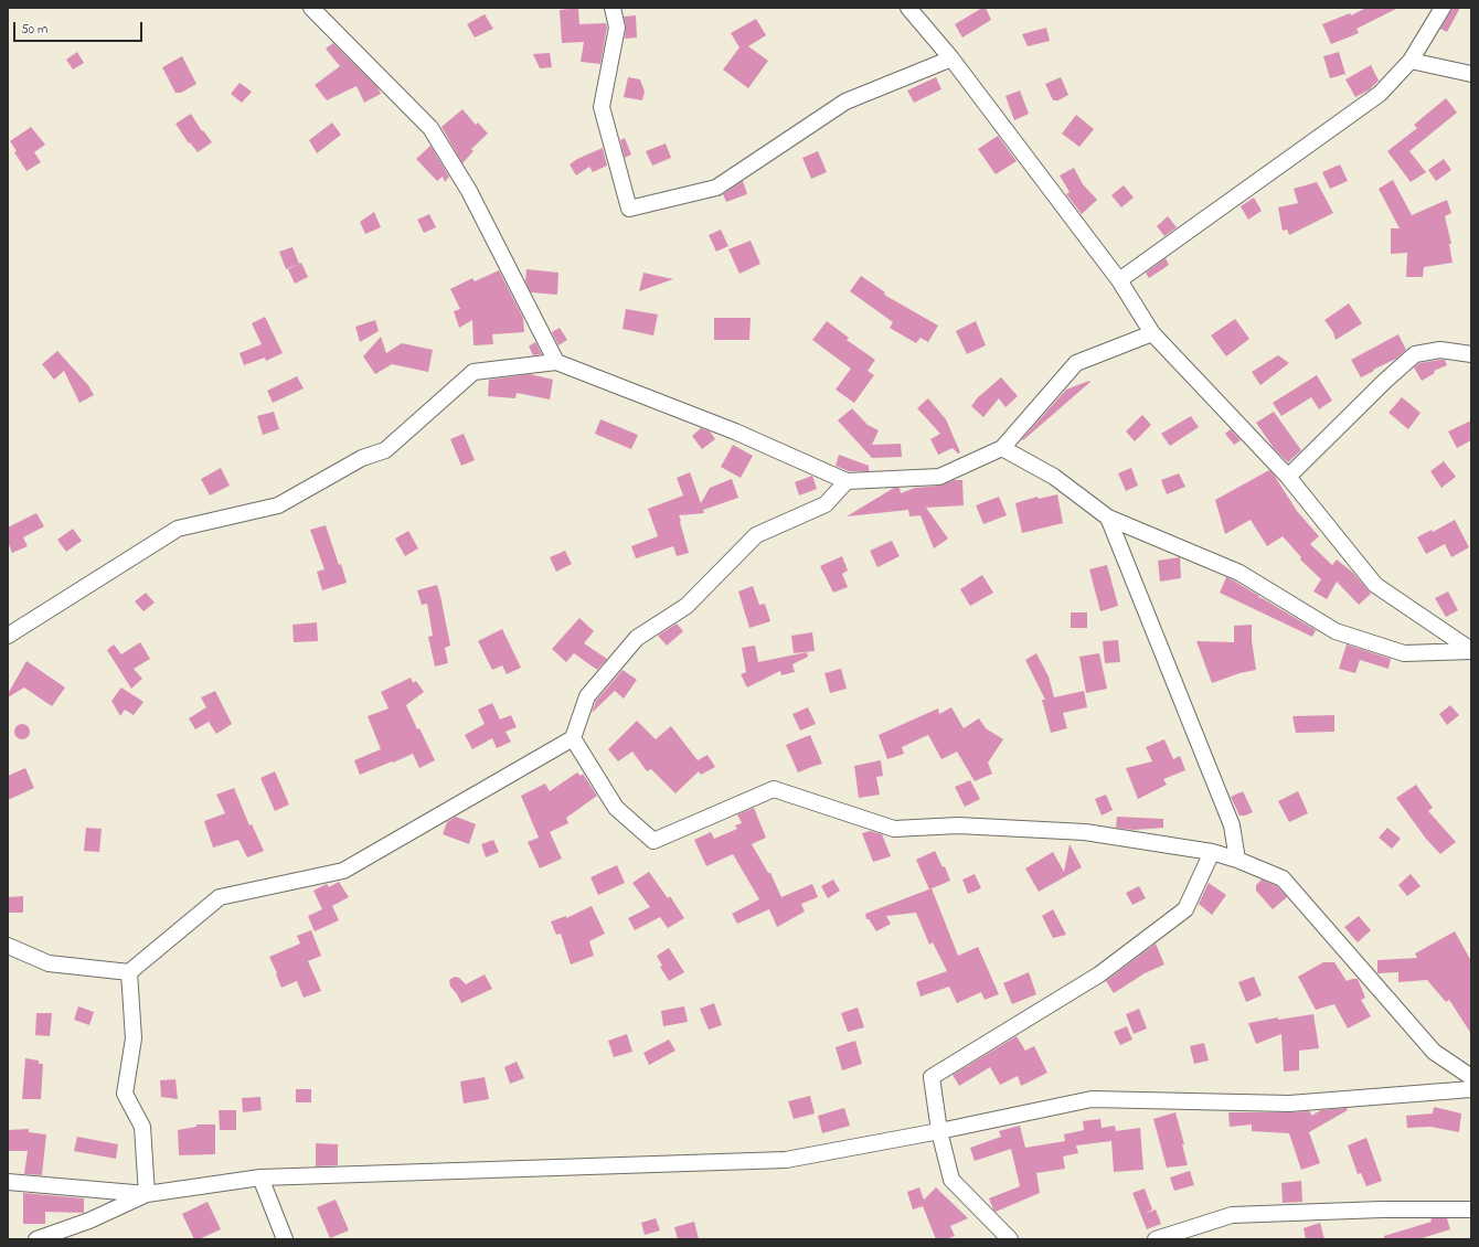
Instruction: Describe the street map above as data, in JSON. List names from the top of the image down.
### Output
{
  "scale_bar": "50 m"
}
